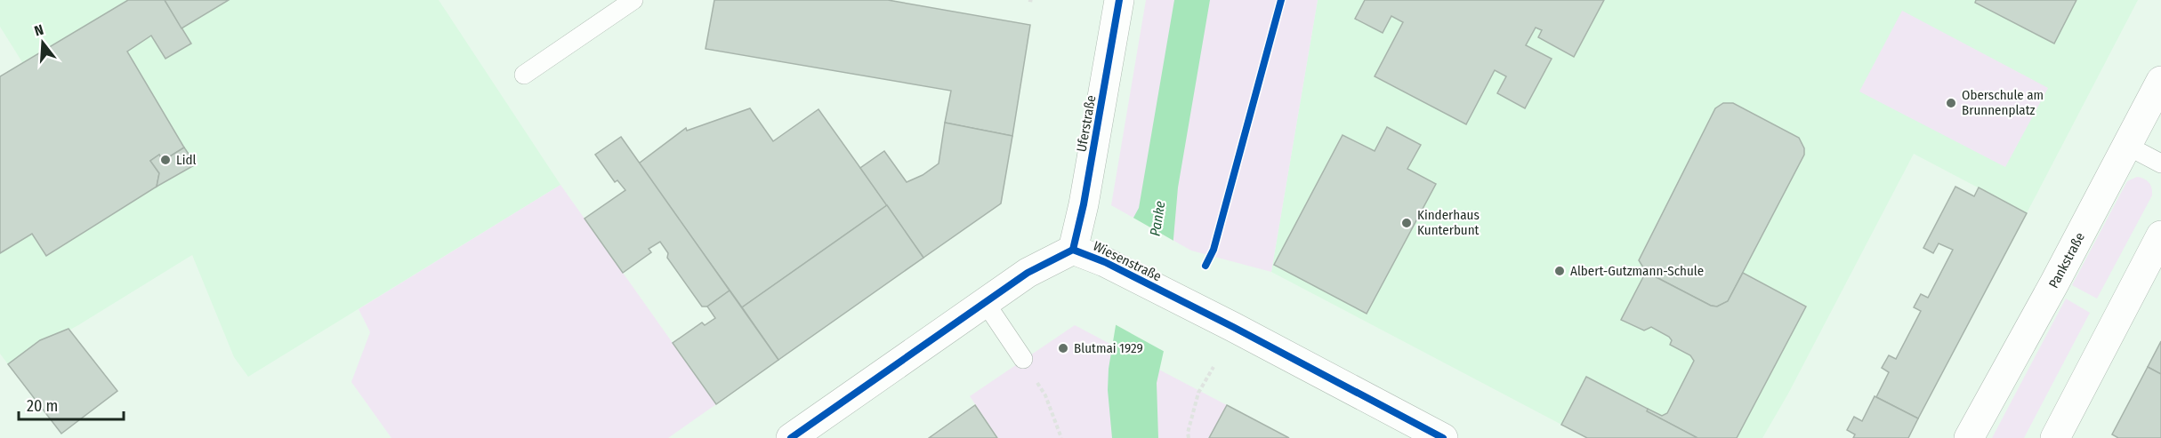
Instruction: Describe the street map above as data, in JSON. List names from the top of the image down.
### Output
{
  "streets": {
    "street": ["Uferstraße", "Pankstraße", "Wiesenstraße"]
  },
  "crossings": [
    ["Uferstraße", "Wiesenstraße"]
  ],
  "water": ["Panke"],
  "places": [
    "Oberschule am Brunnenplatz",
    "Lidl",
    "Kinderhaus Kunterbunt",
    "Albert-Gutzmann-Schule",
    "Blutmai 1929"
  ],
  "scale_bar": "20 m",
  "north": "top"
}
